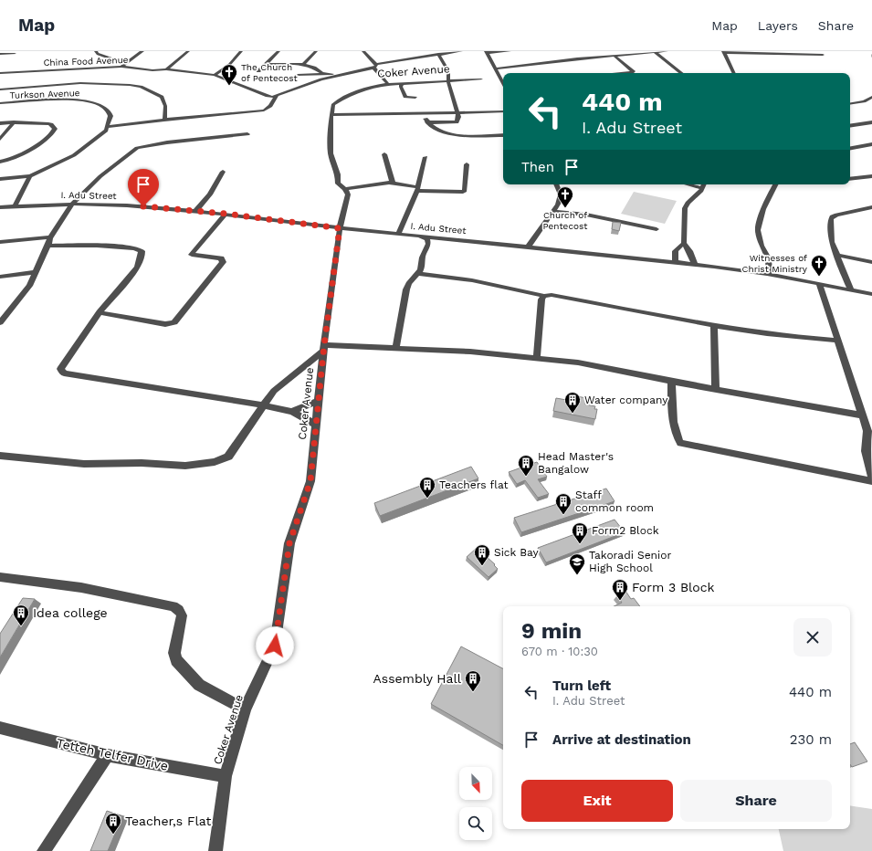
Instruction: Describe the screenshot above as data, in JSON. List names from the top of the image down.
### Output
{
  "streets": {
    "street": [
      "China Food Avenue",
      "Coker Avenue",
      "Turkson Avenue",
      "I. Adu Street",
      "Tetteh Telfer Drive"
    ]
  },
  "crossings": [
    ["Coker Avenue", "I. Adu Street"],
    ["Coker Avenue", "Tetteh Telfer Drive"]
  ],
  "places": {
    "church": ["The Church of Pentecost", "Church of Pentecost", "Witnesses of Christ Ministry"],
    "building": [
      "Water company",
      "Head Master's Bangalow",
      "Teachers flat",
      "Staff common room",
      "Form2 Block",
      "Sick Bay",
      "Form 3 Block",
      "Idea college",
      "Assembly Hall",
      "Teacher,s Flat"
    ],
    "school or university": ["Takoradi Senior High School"]
  },
  "north": "bottom right",
  "page": {
    "header": "Map",
    "nav": ["Map", "Layers", "Share"],
    "turn": ["440 m", "I. Adu Street"],
    "then": "Then",
    "heading": ["9 min", "670 m · 10:30"],
    "list": [
      {
        "name": "Turn left",
        "note": "I. Adu Street",
        "value": "440 m"
      },
      {
        "name": "Arrive at destination",
        "value": "230 m"
      }
    ],
    "buttons": ["Exit", "Share"]
  }
}
